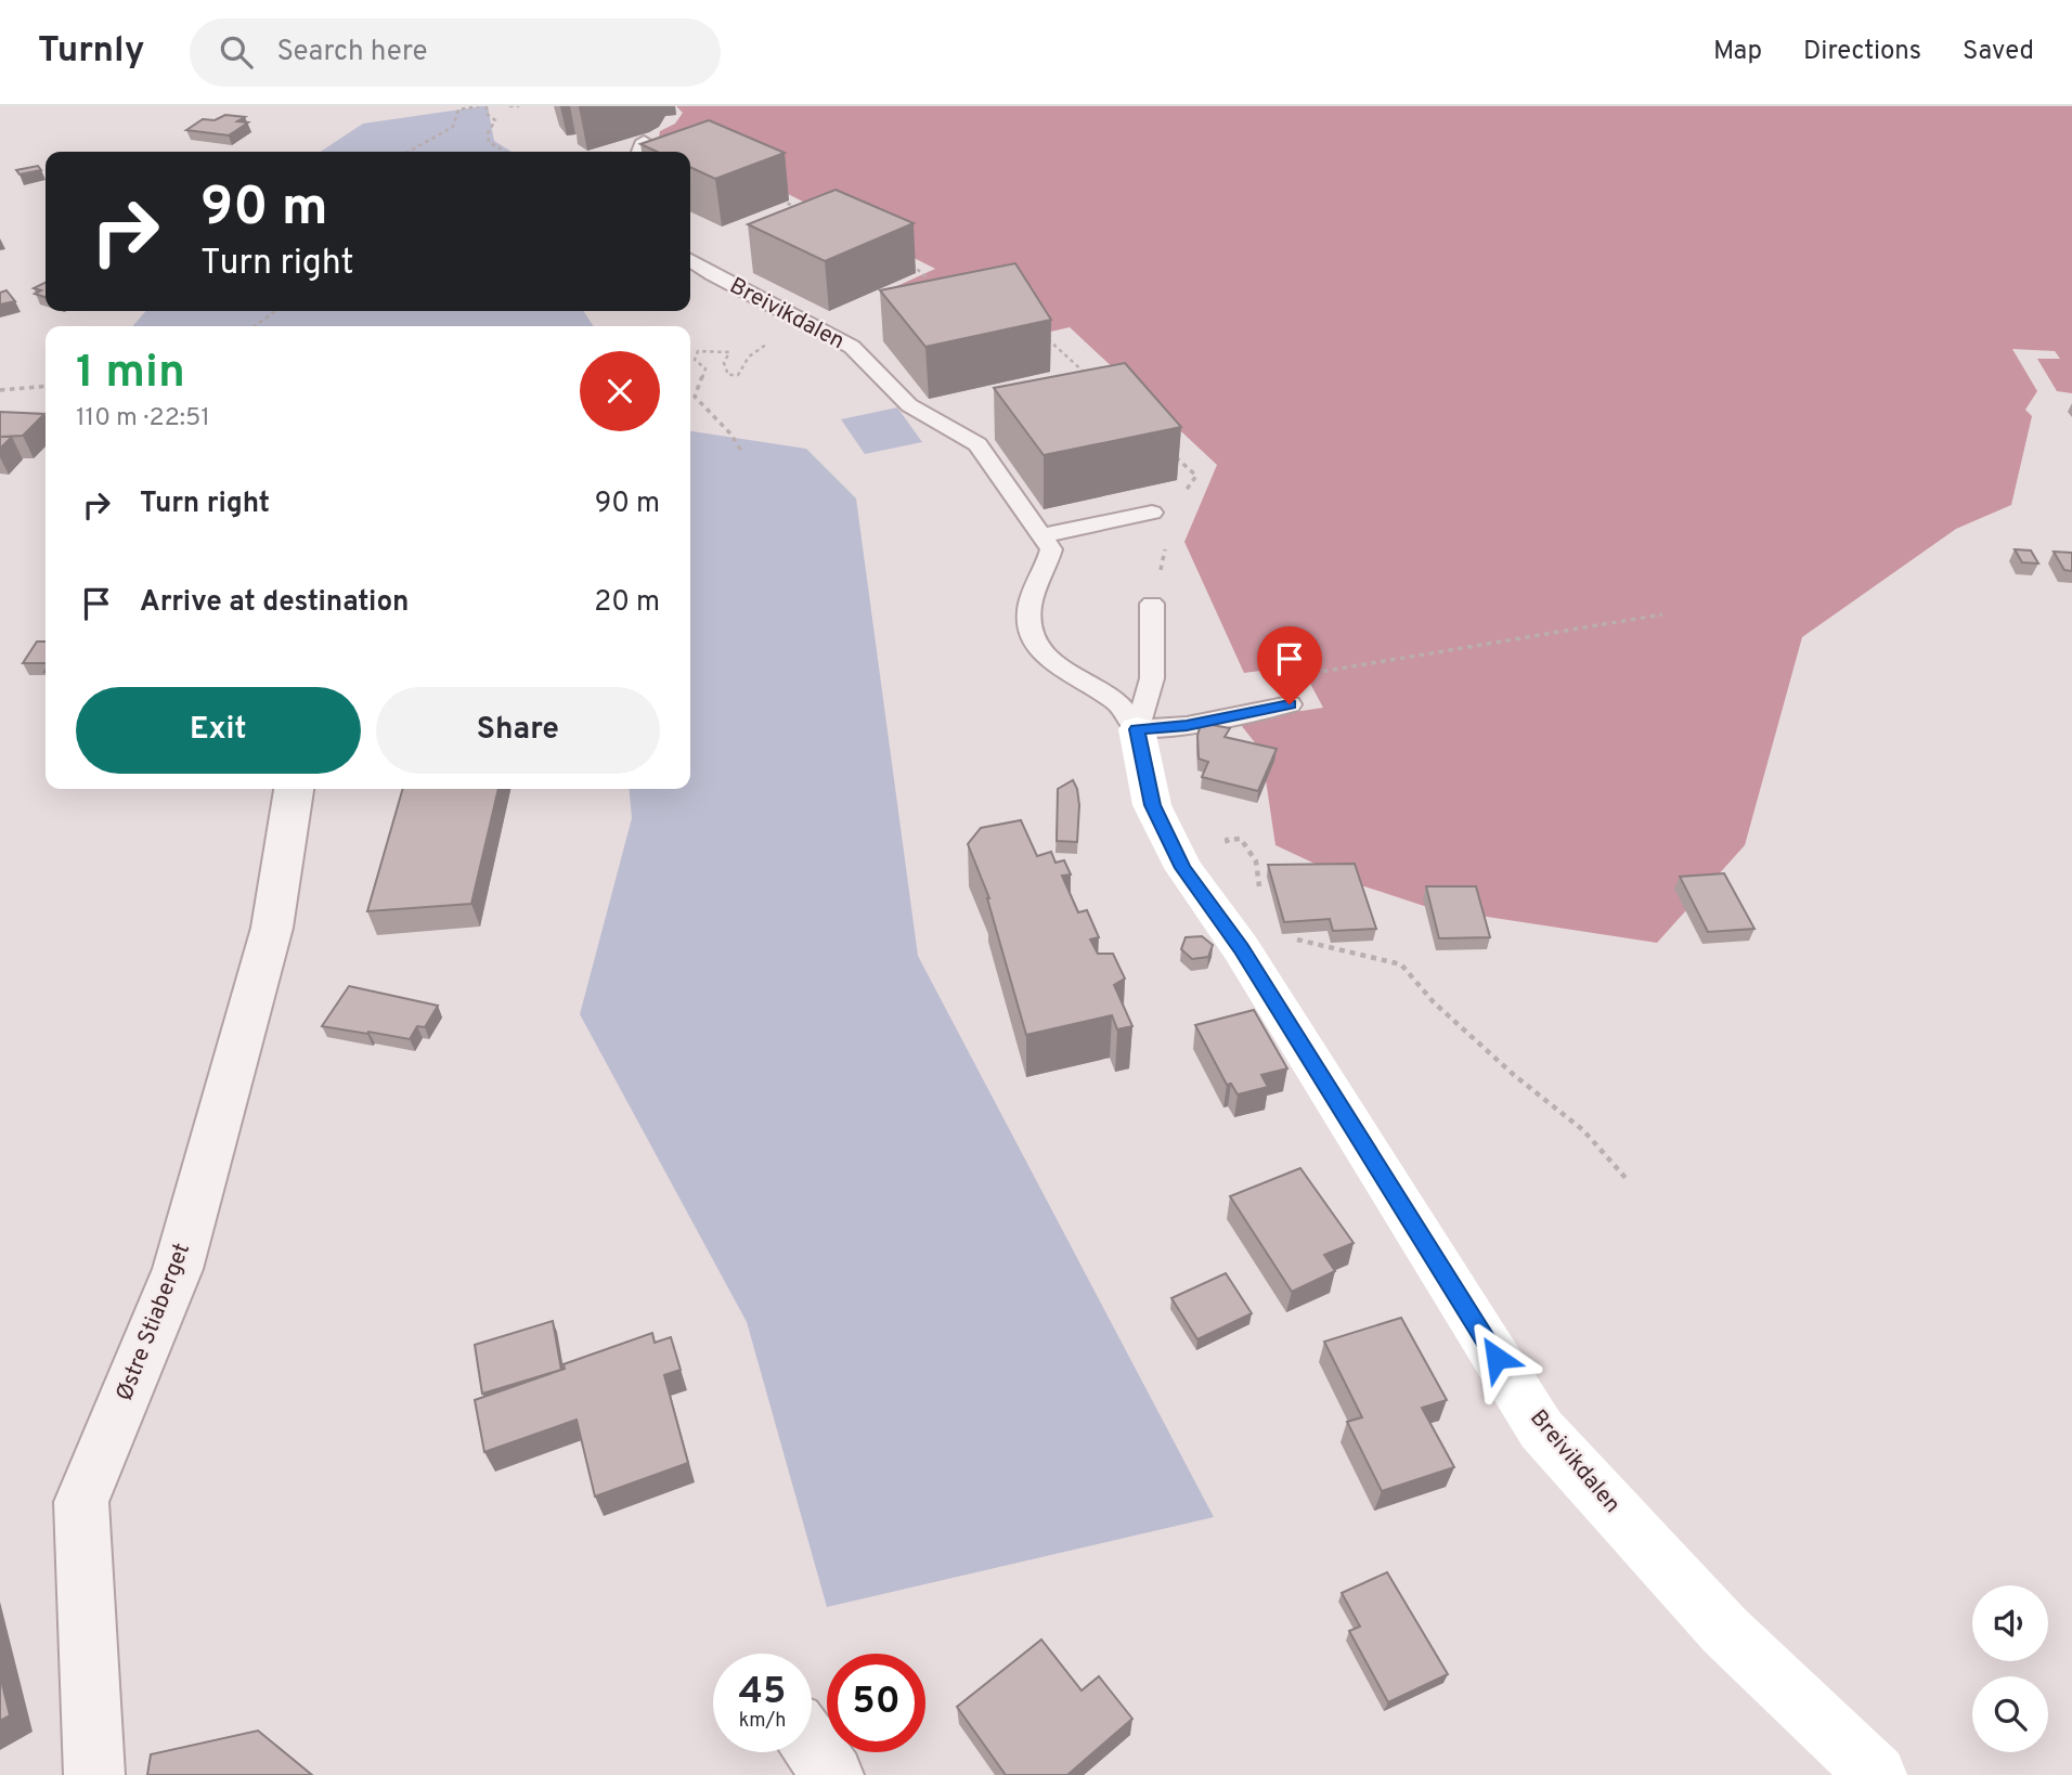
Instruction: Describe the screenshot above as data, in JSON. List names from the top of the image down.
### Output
{
  "streets": {
    "main road": ["Breivikdalen"],
    "street": ["Østre Stiaberget"]
  },
  "page": {
    "header": "Turnly",
    "search": "Search here",
    "nav": ["Map", "Directions", "Saved"],
    "turn": ["90 m", "Turn right"],
    "heading": ["1 min", "110 m · 22:51"],
    "list": [
      {
        "name": "Turn right",
        "value": "90 m"
      },
      {
        "name": "Arrive at destination",
        "value": "20 m"
      }
    ],
    "buttons": ["Exit", "Share"],
    "speed": "45 km/h",
    "limit": "50"
  }
}
